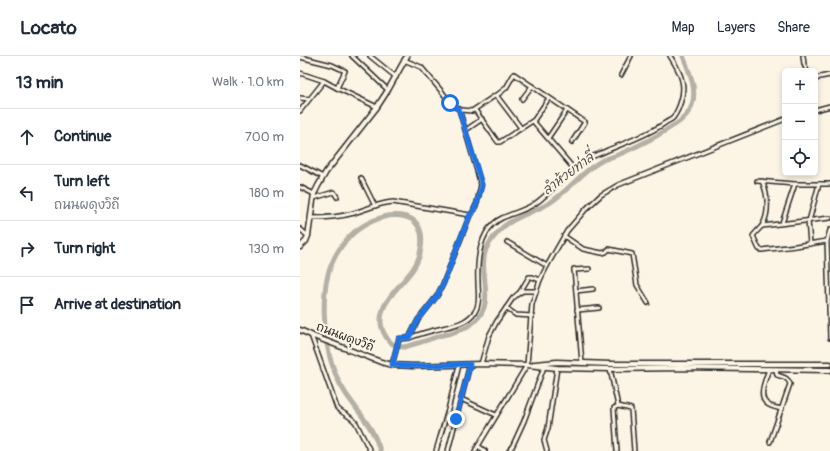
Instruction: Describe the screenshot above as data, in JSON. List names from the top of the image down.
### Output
{
  "streets": {
    "main road": ["ถนนผดุงวิถี"]
  },
  "water": ["ลำห้วยท่าลี่"],
  "page": {
    "header": "Locato",
    "nav": ["Map", "Layers", "Share"],
    "heading": ["13 min", "Walk · 1.0 km"],
    "map_buttons": ["+", "−"],
    "list": [
      ["Continue", "700 m"],
      ["Turn left", "ถนนผดุงวิถี", "180 m"],
      ["Turn right", "130 m"],
      "Arrive at destination"
    ]
  }
}
